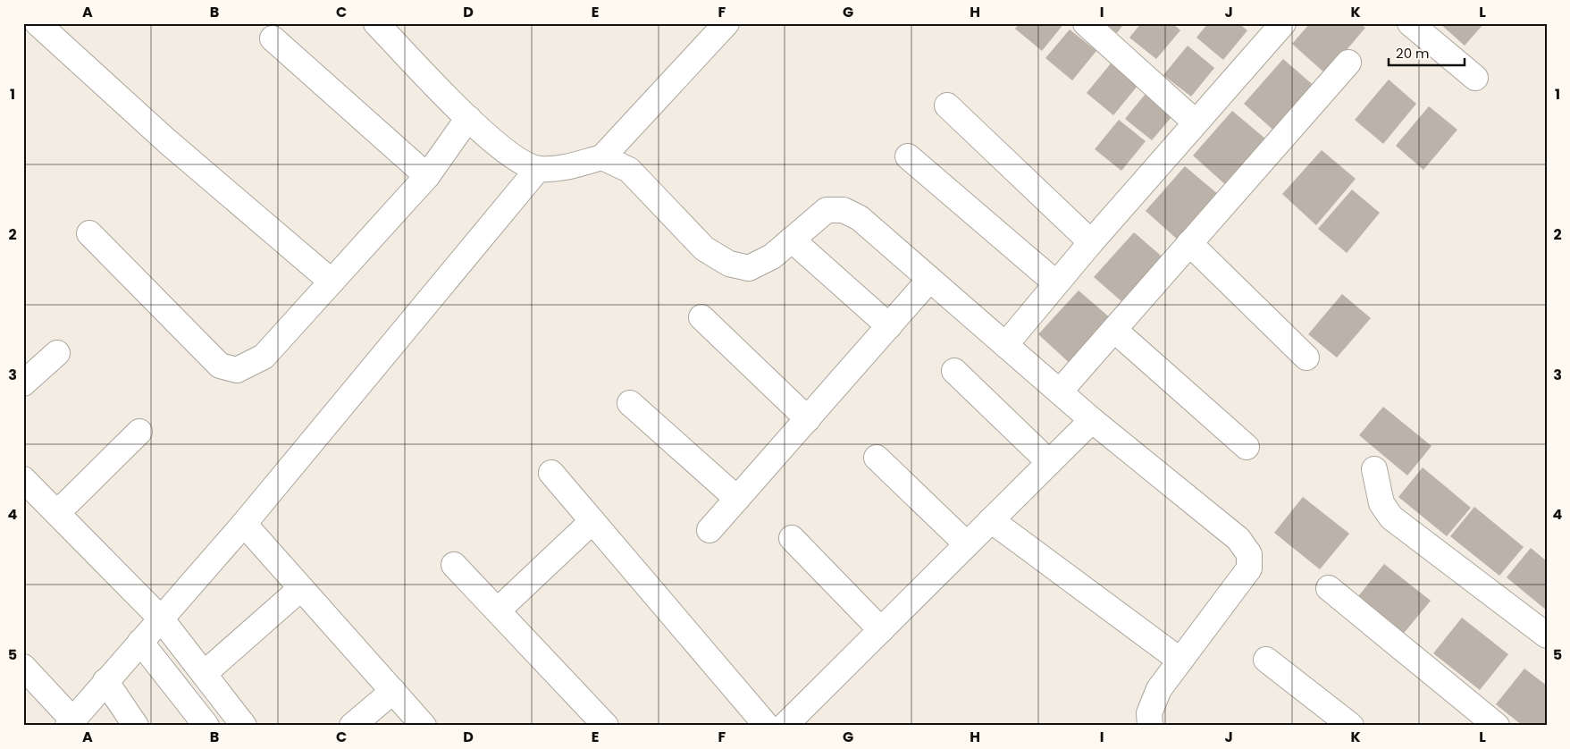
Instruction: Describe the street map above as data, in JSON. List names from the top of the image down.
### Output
{
  "scale_bar": "20 m",
  "grid": {
    "columns": [
      "A",
      "B",
      "C",
      "D",
      "E",
      "F",
      "G",
      "H",
      "I",
      "J",
      "K",
      "L"
    ],
    "rows": [
      "1",
      "2",
      "3",
      "4",
      "5"
    ]
  }
}
